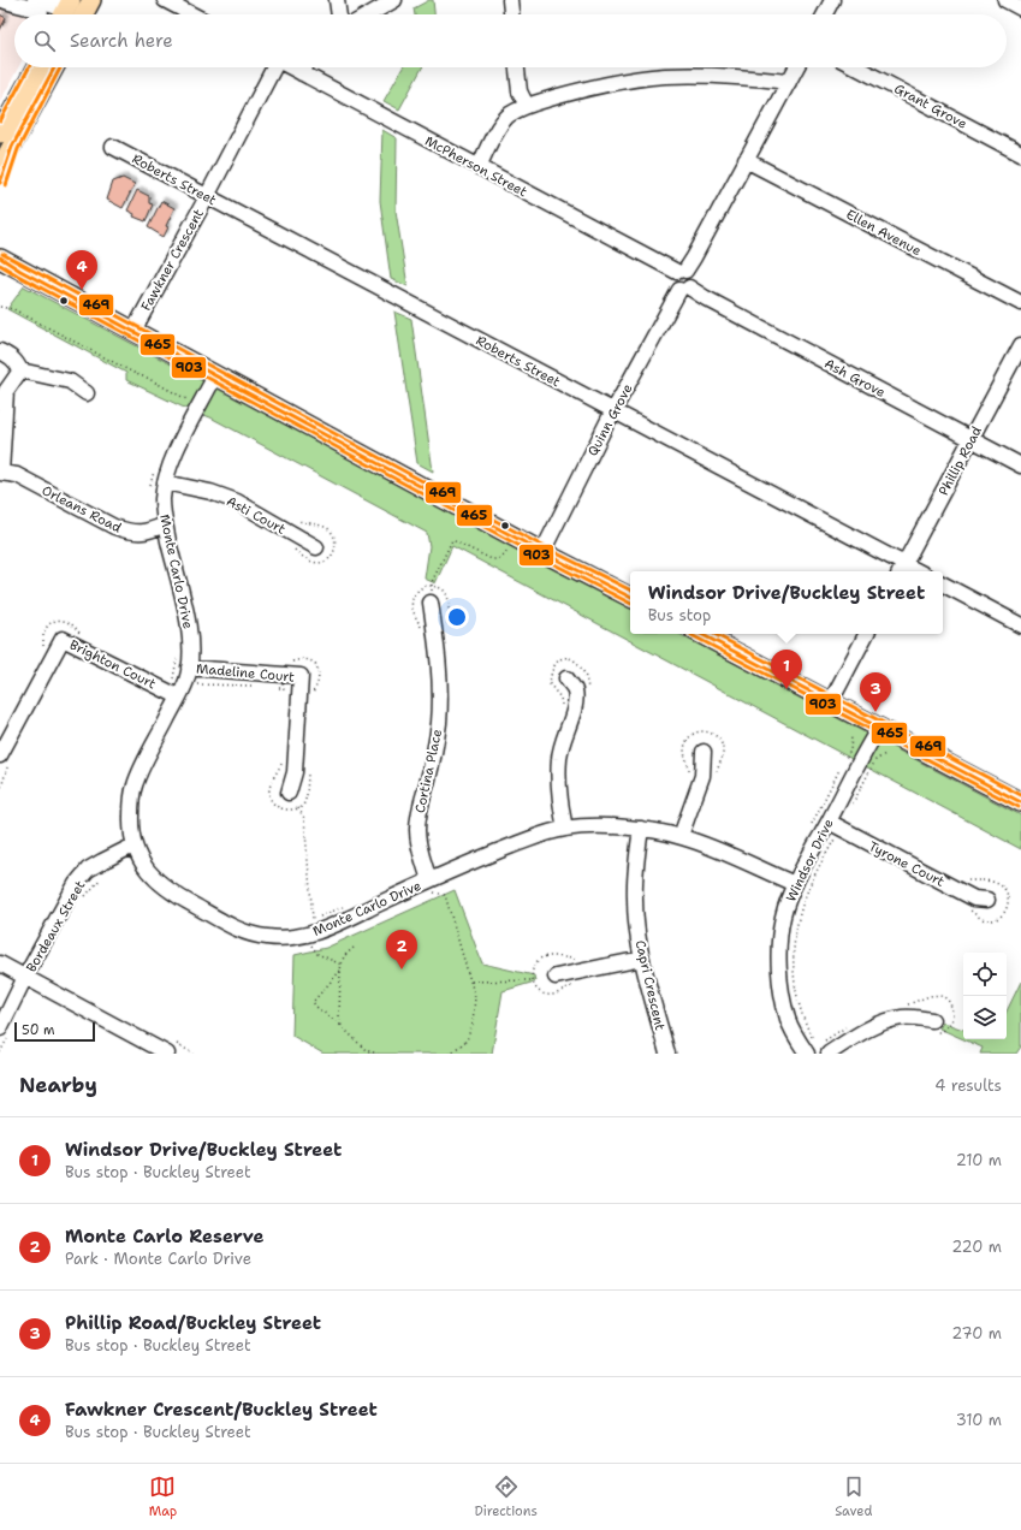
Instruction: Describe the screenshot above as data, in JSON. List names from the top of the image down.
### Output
{
  "streets": {
    "street": [
      "Grant Grove",
      "McPherson Street",
      "Roberts Street",
      "Ellen Avenue",
      "Fawkner Crescent",
      "Ash Grove",
      "Quinn Grove",
      "Phillip Road",
      "Orleans Road",
      "Asti Court",
      "Monte Carlo Drive",
      "Brighton Court",
      "Madeline Court",
      "Cortina Place",
      "Windsor Drive",
      "Tyrone Court",
      "Bordeaux Street",
      "Capri Crescent"
    ]
  },
  "crossings": [
    ["Roberts Street", "Fawkner Crescent"],
    ["Roberts Street", "Quinn Grove"],
    ["Roberts Street", "Phillip Road"],
    ["Ash Grove", "Quinn Grove"],
    ["Ash Grove", "Phillip Road"],
    ["Orleans Road", "Monte Carlo Drive"],
    ["Asti Court", "Monte Carlo Drive"],
    ["Monte Carlo Drive", "Brighton Court"],
    ["Monte Carlo Drive", "Madeline Court"],
    ["Monte Carlo Drive", "Cortina Place"],
    ["Monte Carlo Drive", "Windsor Drive"],
    ["Monte Carlo Drive", "Bordeaux Street"],
    ["Monte Carlo Drive", "Capri Crescent"],
    ["Windsor Drive", "Tyrone Court"]
  ],
  "lines": ["transit line 465", "transit line 903", "transit line 469"],
  "scale_bar": "50 m",
  "page": {
    "search": "Search here",
    "pins": [
      "4",
      "1",
      "3",
      "2"
    ],
    "popup": ["Windsor Drive/Buckley Street", "Bus stop"],
    "scale": "50 m",
    "heading": ["Nearby", "4 results"],
    "list": [
      {
        "mark": "1",
        "name": "Windsor Drive/Buckley Street",
        "note": "Bus stop · Buckley Street",
        "value": "210 m"
      },
      {
        "mark": "2",
        "name": "Monte Carlo Reserve",
        "note": "Park · Monte Carlo Drive",
        "value": "220 m"
      },
      {
        "mark": "3",
        "name": "Phillip Road/Buckley Street",
        "note": "Bus stop · Buckley Street",
        "value": "270 m"
      },
      {
        "mark": "4",
        "name": "Fawkner Crescent/Buckley Street",
        "note": "Bus stop · Buckley Street",
        "value": "310 m"
      }
    ],
    "nav": ["Map", "Directions", "Saved"]
  }
}
